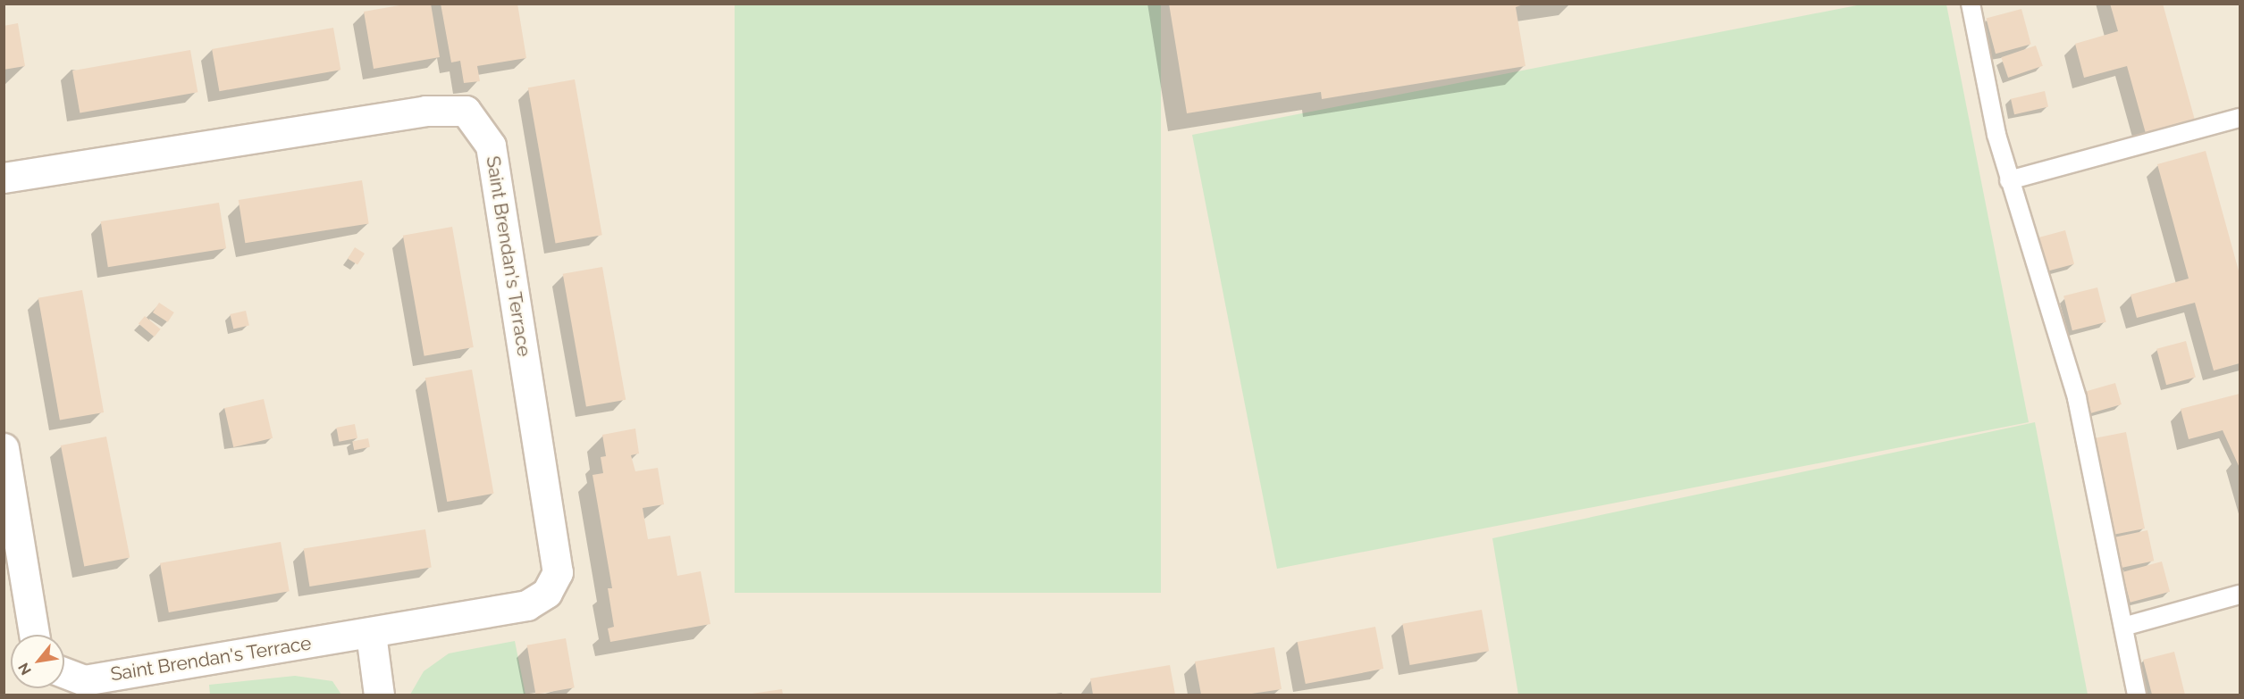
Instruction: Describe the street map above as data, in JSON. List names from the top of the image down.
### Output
{
  "streets": {
    "street": ["Saint Brendan's Terrace"]
  },
  "north": "bottom left"
}
